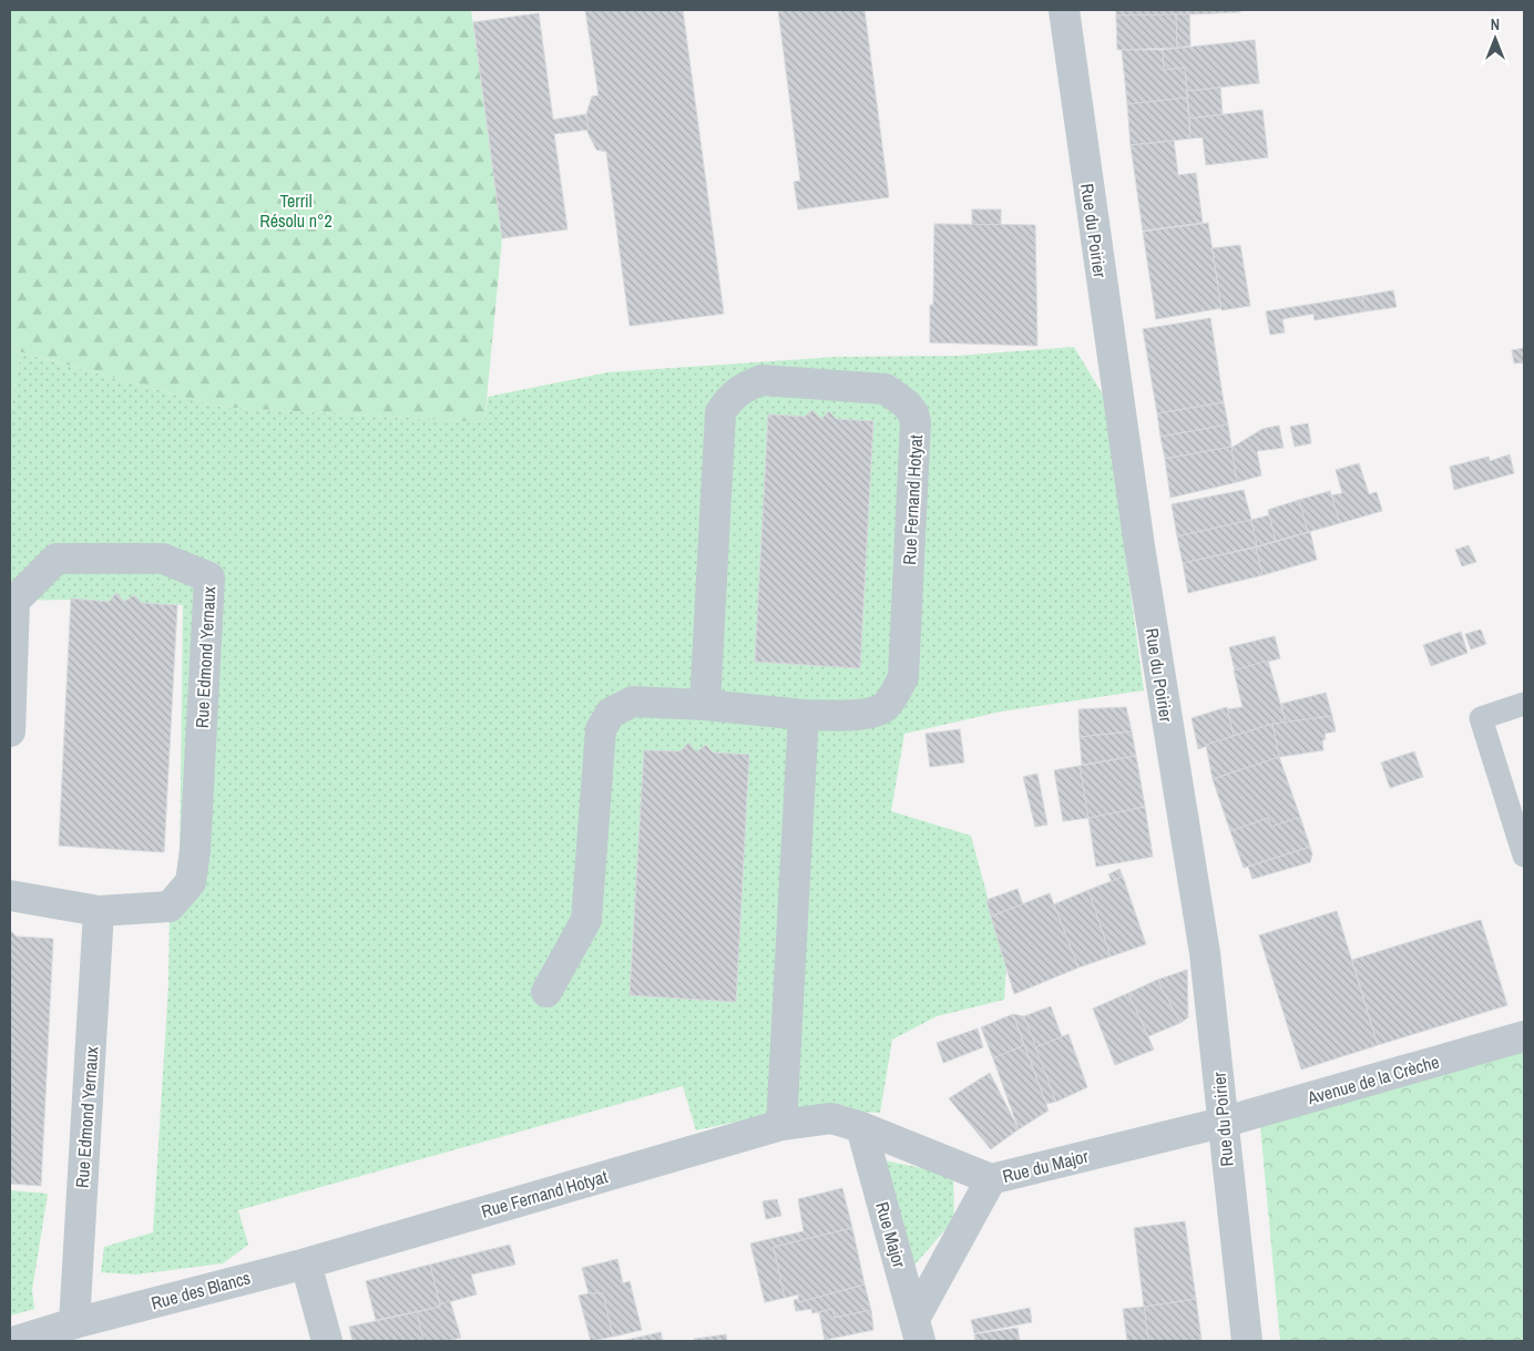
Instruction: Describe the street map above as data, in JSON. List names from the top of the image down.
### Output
{
  "streets": {
    "street": [
      "Rue du Poirier",
      "Rue Fernand Hotyat",
      "Rue Edmond Yernaux",
      "Avenue de la Crèche",
      "Rue du Major",
      "Rue Major",
      "Rue des Blancs"
    ]
  },
  "crossings": [
    ["Rue du Poirier", "Avenue de la Crèche"],
    ["Rue du Poirier", "Rue du Major"],
    ["Rue Fernand Hotyat", "Rue du Major"],
    ["Rue Fernand Hotyat", "Rue Major"],
    ["Rue Fernand Hotyat", "Rue des Blancs"],
    ["Rue Edmond Yernaux", "Rue des Blancs"],
    ["Avenue de la Crèche", "Rue du Major"],
    ["Rue du Major", "Rue Major"]
  ],
  "parks": ["Terril Résolu n°2"],
  "north": "top"
}
